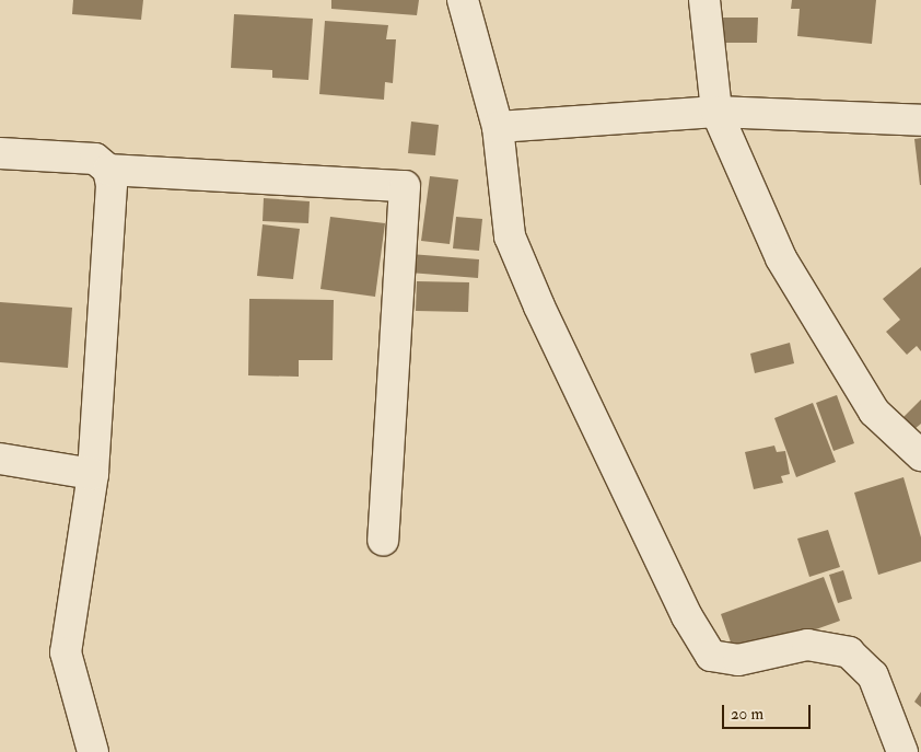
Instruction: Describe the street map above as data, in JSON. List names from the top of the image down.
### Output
{
  "scale_bar": "20 m"
}
